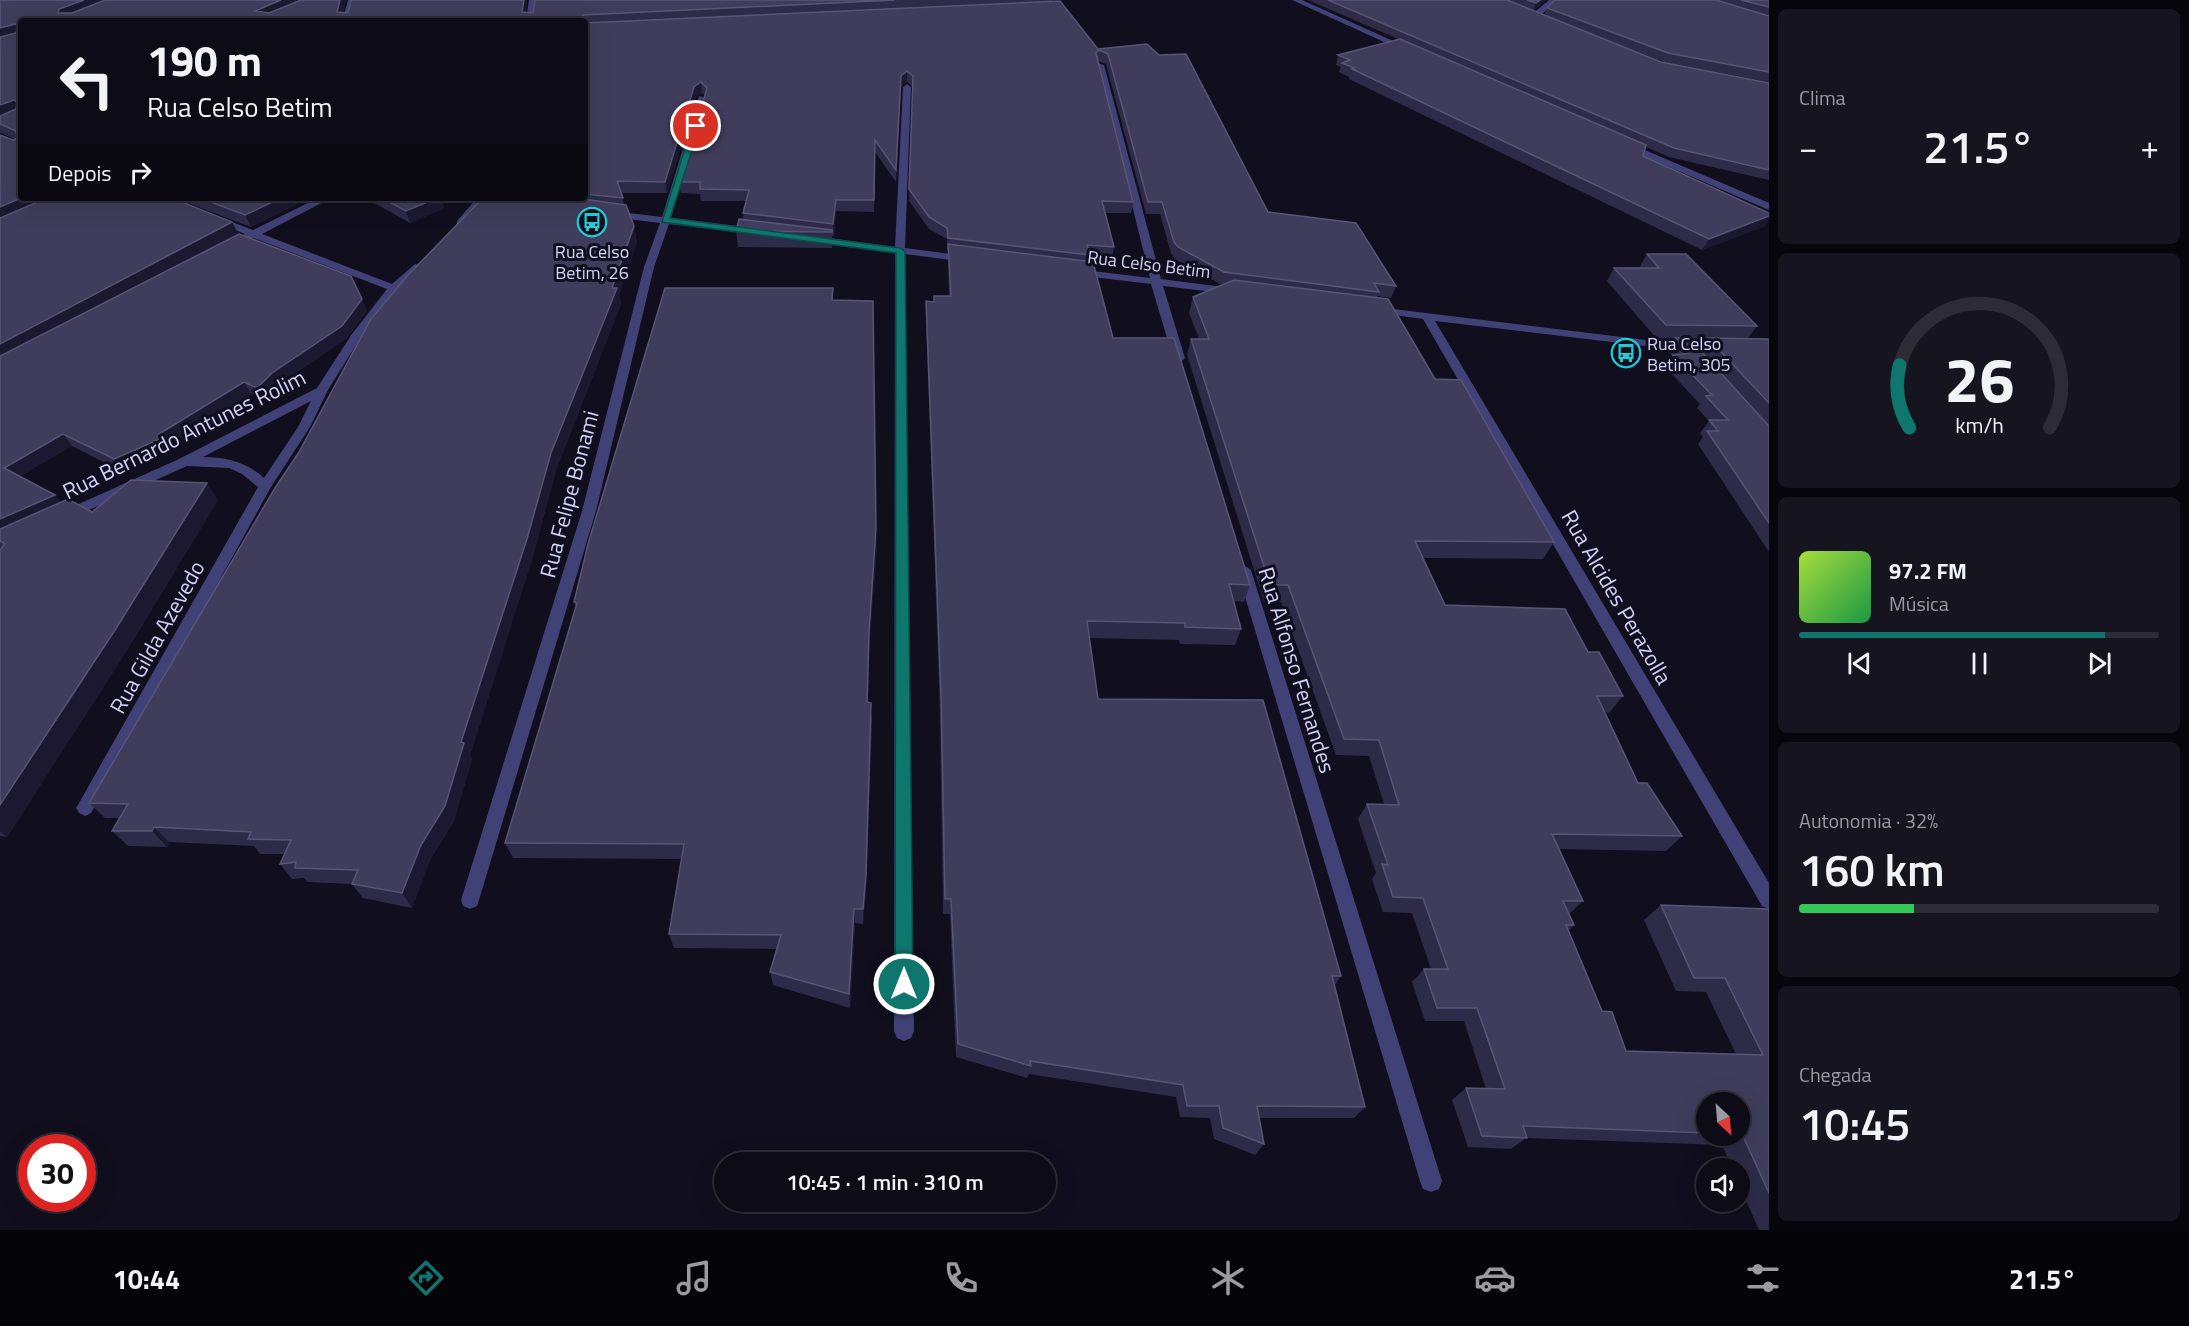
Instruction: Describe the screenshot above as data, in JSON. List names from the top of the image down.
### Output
{
  "streets": {
    "street": [
      "Rua Celso Betim",
      "Rua Bernardo Antunes Rolim",
      "Rua Felipe Bonami",
      "Rua Alcides Perazolla",
      "Rua Gilda Azevedo",
      "Rua Alfonso Fernandes"
    ]
  },
  "crossings": [
    ["Rua Bernardo Antunes Rolim", "Rua Gilda Azevedo"]
  ],
  "places": {
    "bus stop": ["Rua Celso Betim, 26", "Rua Celso Betim, 305"]
  },
  "north": "bottom right",
  "page": {
    "tile": [
      "Clima",
      ["Autonomia · 32%", "160 km"],
      ["Chegada", "10:45"]
    ],
    "turn": ["190 m", "Rua Celso Betim"],
    "heat": ["−", "21.5°", "+"],
    "then": "Depois",
    "song": ["97.2 FM", "Música"],
    "limit": "30",
    "trip": "10:45 · 1 min · 310 m",
    "tabs": ["10:44", "21.5°"],
    "gauge": ["26", "km/h"]
  }
}
